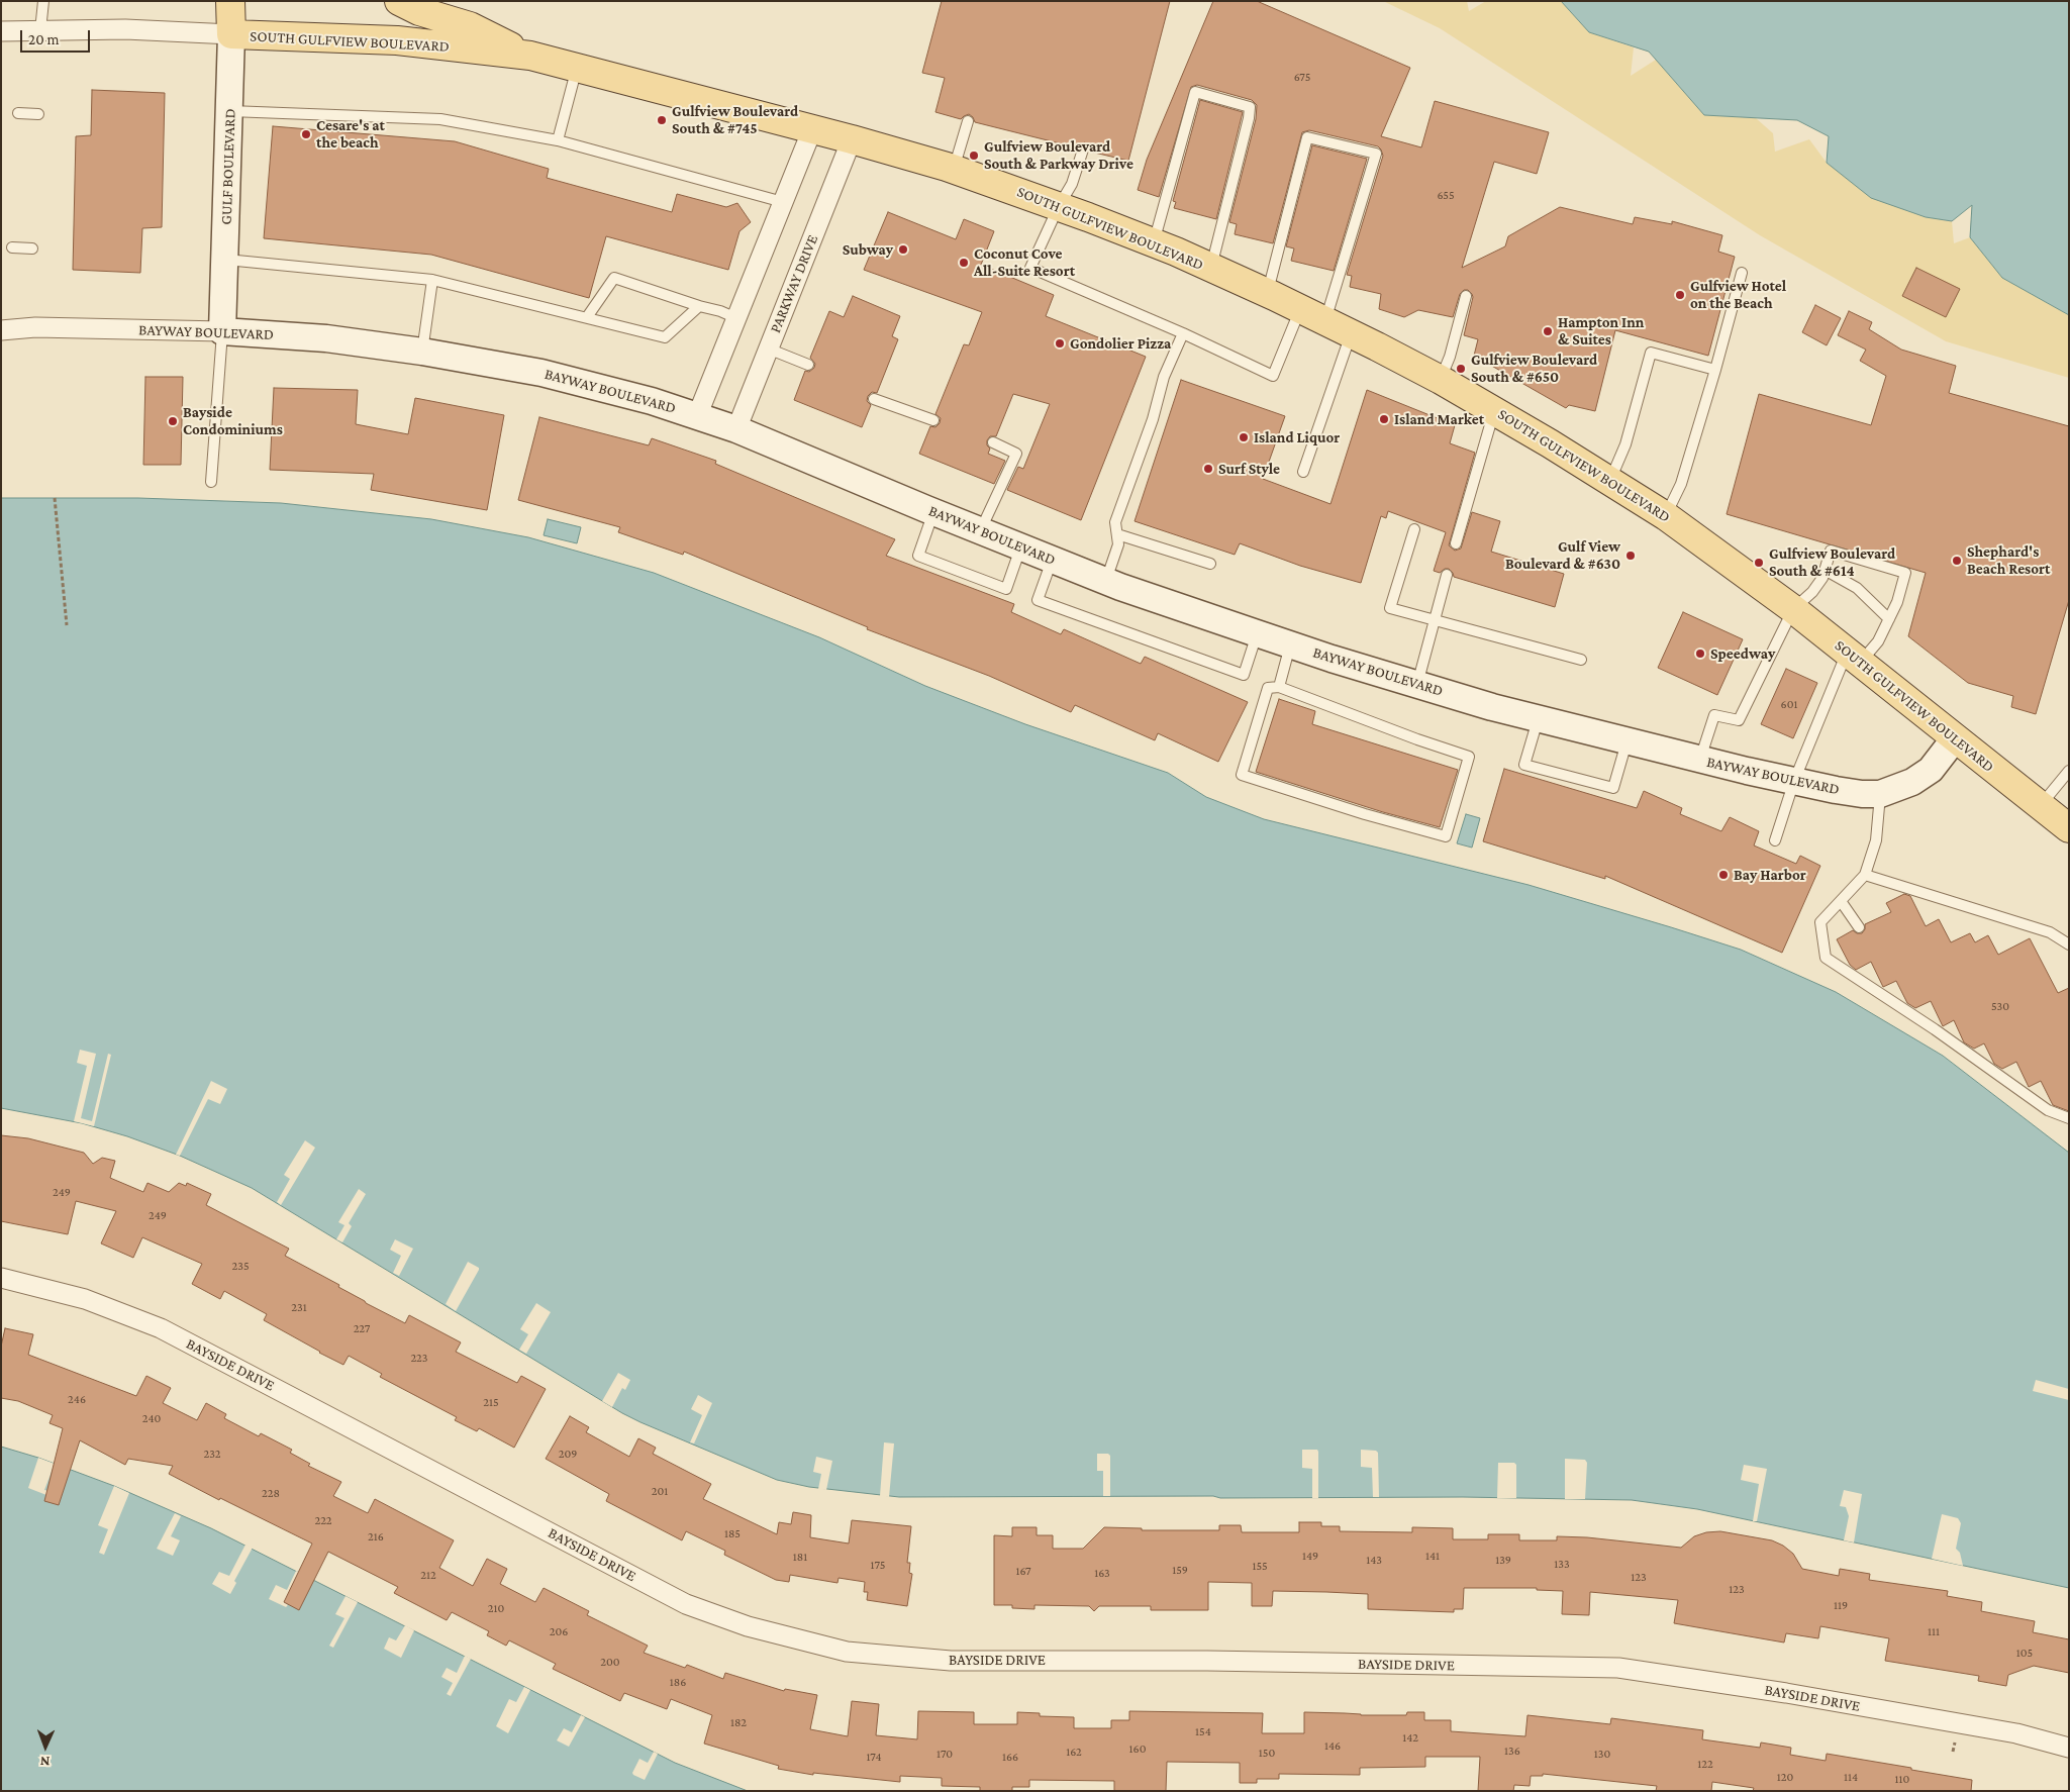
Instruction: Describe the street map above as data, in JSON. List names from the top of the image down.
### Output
{
  "streets": {
    "main road": ["SOUTH GULFVIEW BOULEVARD", "GULF BOULEVARD"],
    "street": ["PARKWAY DRIVE", "BAYWAY BOULEVARD", "BAYSIDE DRIVE"]
  },
  "crossings": [
    ["SOUTH GULFVIEW BOULEVARD", "GULF BOULEVARD"],
    ["SOUTH GULFVIEW BOULEVARD", "PARKWAY DRIVE"],
    ["SOUTH GULFVIEW BOULEVARD", "BAYWAY BOULEVARD"],
    ["GULF BOULEVARD", "BAYWAY BOULEVARD"],
    ["PARKWAY DRIVE", "BAYWAY BOULEVARD"]
  ],
  "places": [
    "Gulfview Boulevard South & #745",
    "Cesare's at the beach",
    "Gulfview Boulevard South & Parkway Drive",
    "Subway",
    "Coconut Cove All-Suite Resort",
    "Gulfview Hotel on the Beach",
    "Hampton Inn & Suites",
    "Gondolier Pizza",
    "Gulfview Boulevard South & #650",
    "Island Market",
    "Bayside Condominiums",
    "Island Liquor",
    "Surf Style",
    "Gulf View Boulevard & #630",
    "Shephard's Beach Resort",
    "Gulfview Boulevard South & #614",
    "Speedway",
    "Bay Harbor"
  ],
  "house_numbers": [
    "675",
    "655",
    "601",
    "530",
    "249",
    "249",
    "235",
    "231",
    "227",
    "223",
    "246",
    "215",
    "240",
    "232",
    "209",
    "201",
    "228",
    "222",
    "185",
    "216",
    "149",
    "141",
    "181",
    "143",
    "139",
    "133",
    "175",
    "155",
    "159",
    "167",
    "163",
    "212",
    "123",
    "123",
    "119",
    "210",
    "206",
    "111",
    "105",
    "200",
    "186",
    "182",
    "154",
    "142",
    "146",
    "160",
    "136",
    "162",
    "150",
    "170",
    "130",
    "174",
    "166",
    "122",
    "120",
    "114",
    "110"
  ],
  "scale_bar": "20 m",
  "north": "bottom"
}
